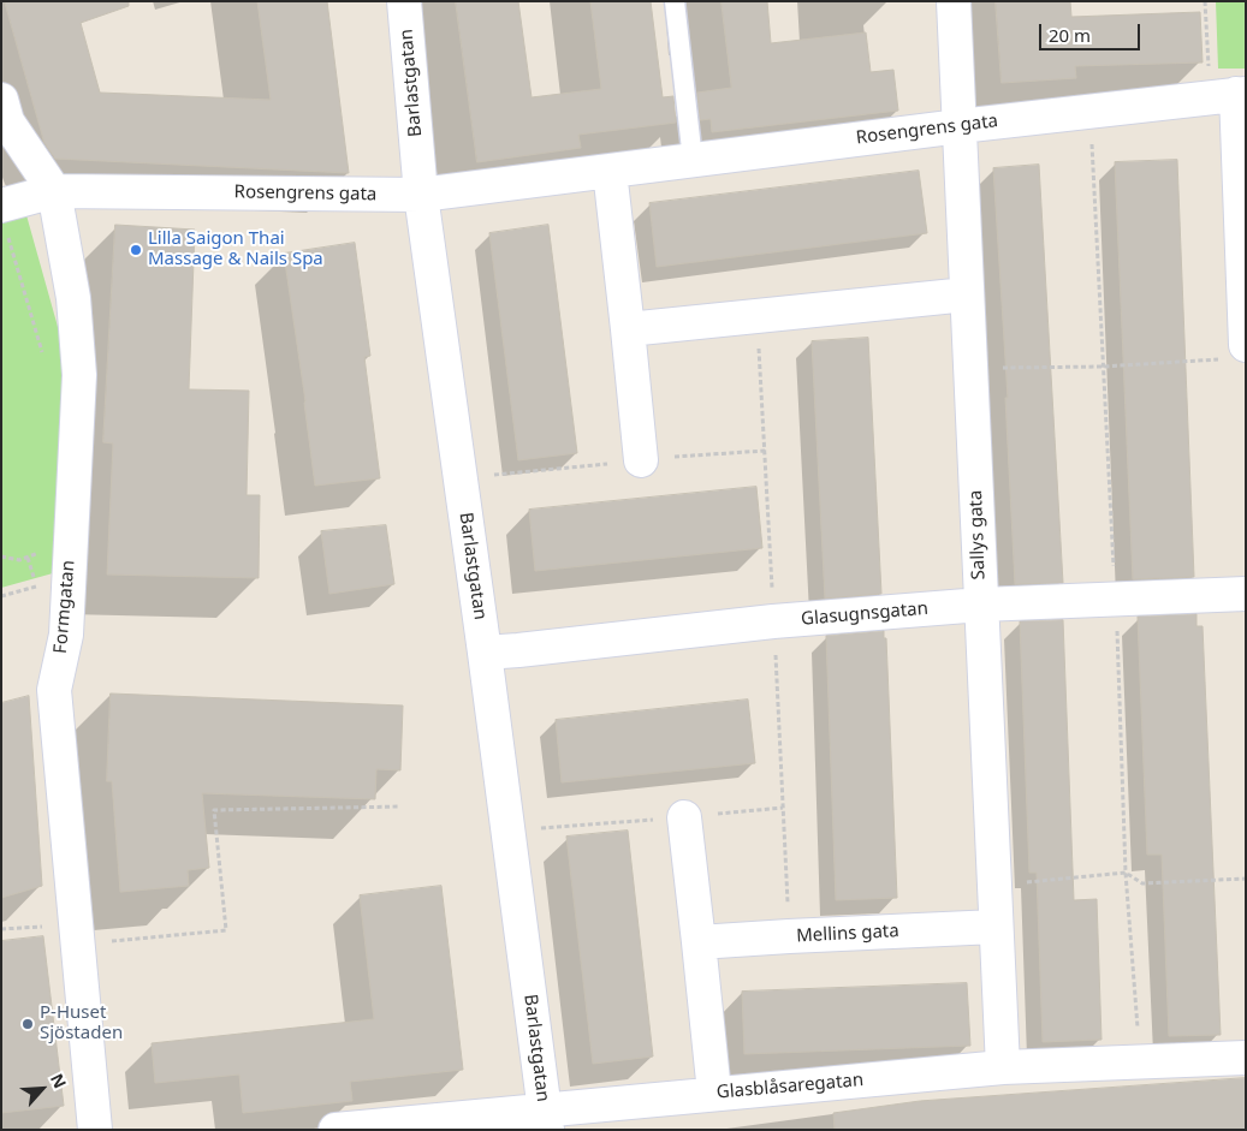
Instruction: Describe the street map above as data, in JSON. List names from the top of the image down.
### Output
{
  "streets": {
    "street": [
      "Barlastgatan",
      "Rosengrens gata",
      "Sallys gata",
      "Formgatan",
      "Glasugnsgatan",
      "Mellins gata",
      "Glasblåsaregatan"
    ]
  },
  "crossings": [
    ["Barlastgatan", "Rosengrens gata"],
    ["Barlastgatan", "Glasugnsgatan"],
    ["Barlastgatan", "Glasblåsaregatan"],
    ["Rosengrens gata", "Sallys gata"],
    ["Rosengrens gata", "Formgatan"],
    ["Sallys gata", "Glasugnsgatan"],
    ["Sallys gata", "Mellins gata"],
    ["Sallys gata", "Glasblåsaregatan"]
  ],
  "places": ["Lilla Saigon Thai Massage & Nails Spa", "P-Huset Sjöstaden"],
  "scale_bar": "20 m",
  "north": "top right"
}
